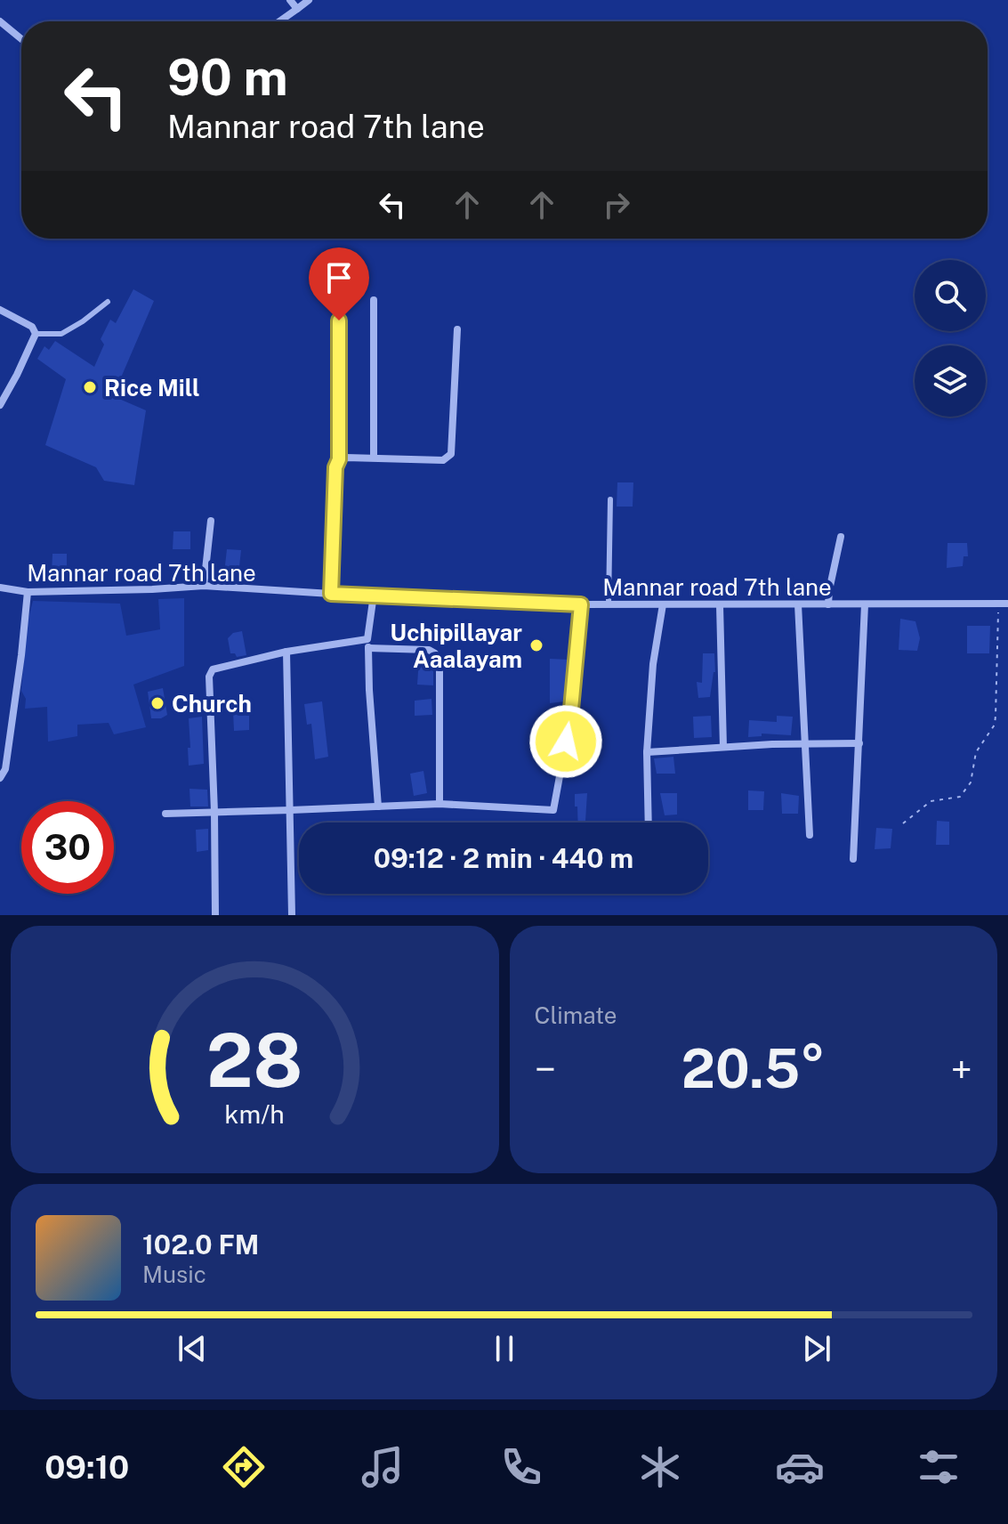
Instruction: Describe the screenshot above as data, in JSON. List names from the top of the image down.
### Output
{
  "streets": {
    "street": ["Mannar road 7th lane"]
  },
  "places": ["Rice Mill", "Uchipillayar Aaalayam", "Church"],
  "page": {
    "turn": ["90 m", "Mannar road 7th lane"],
    "limit": "30",
    "trip": "09:12 · 2 min · 440 m",
    "tile": "Climate",
    "heat": ["−", "20.5°", "+"],
    "song": ["102.0 FM", "Music"],
    "tabs": "09:10",
    "gauge": ["28", "km/h"]
  }
}
